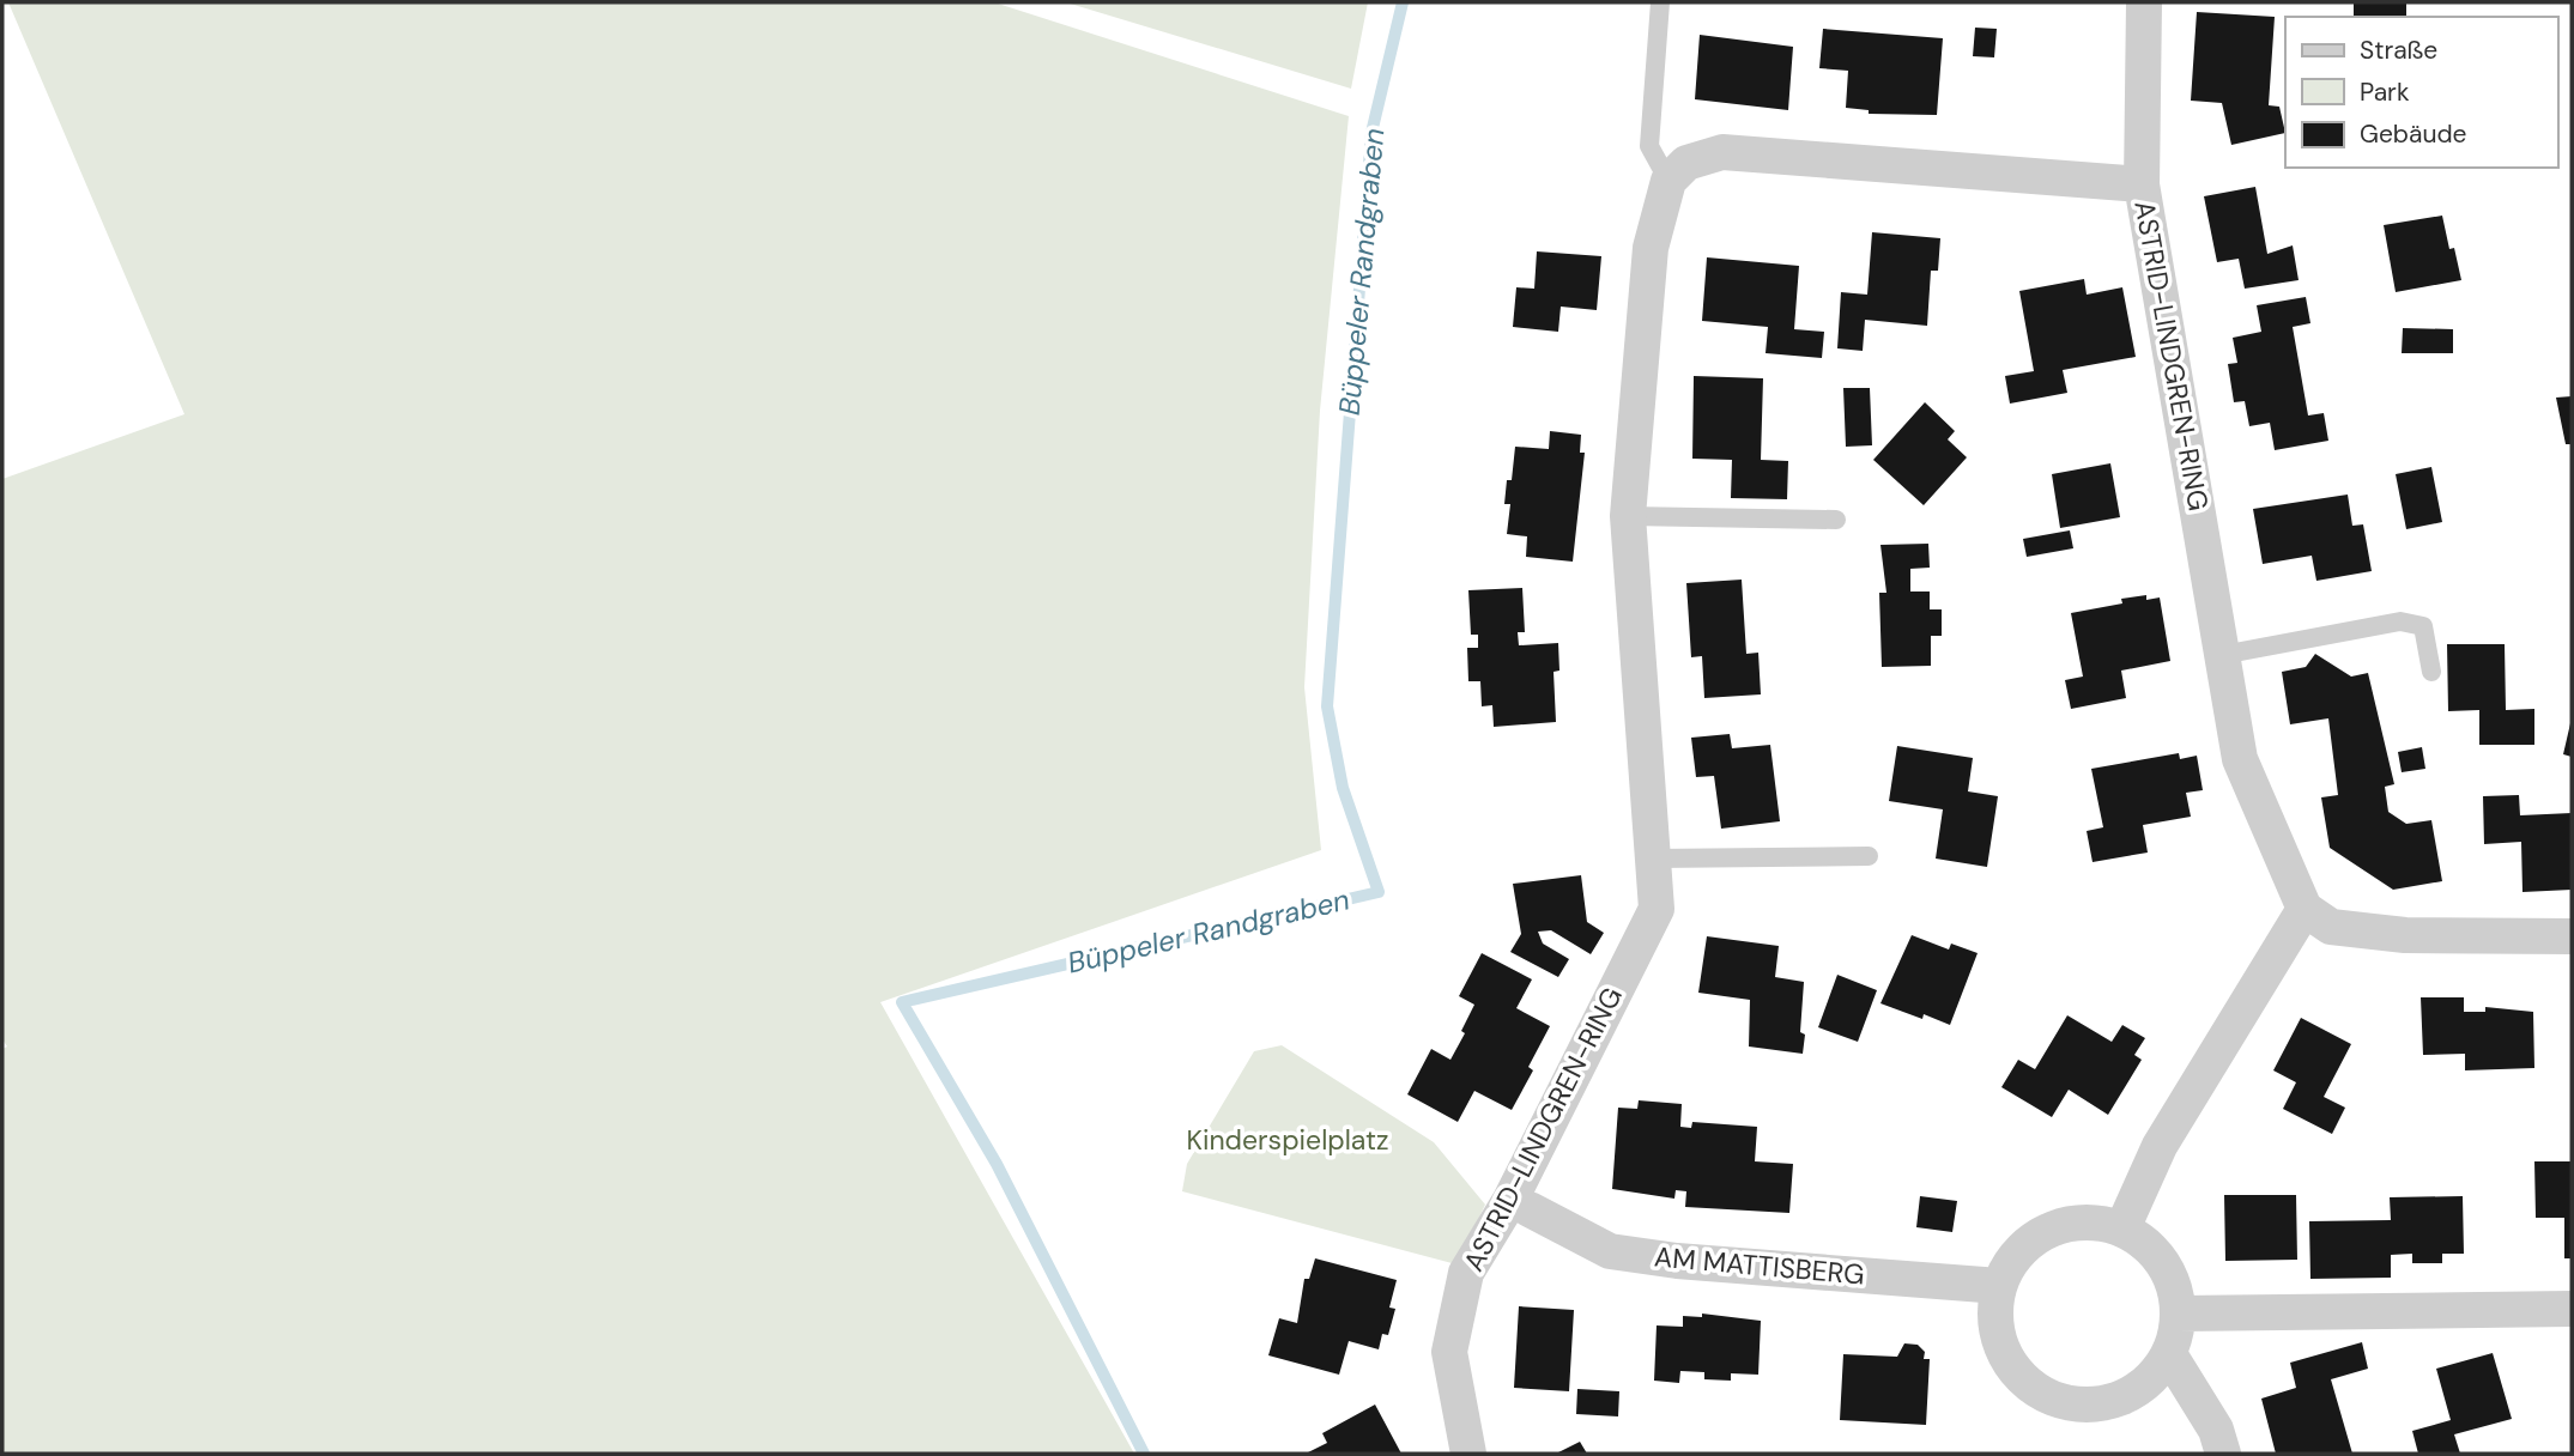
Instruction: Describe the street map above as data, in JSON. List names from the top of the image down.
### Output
{
  "streets": {
    "street": ["ASTRID-LINDGREN-RING", "AM MATTISBERG"]
  },
  "water": ["Büppeler Randgraben"],
  "parks": ["Kinderspielplatz"],
  "legend": ["Straße", "Park", "Gebäude"]
}
